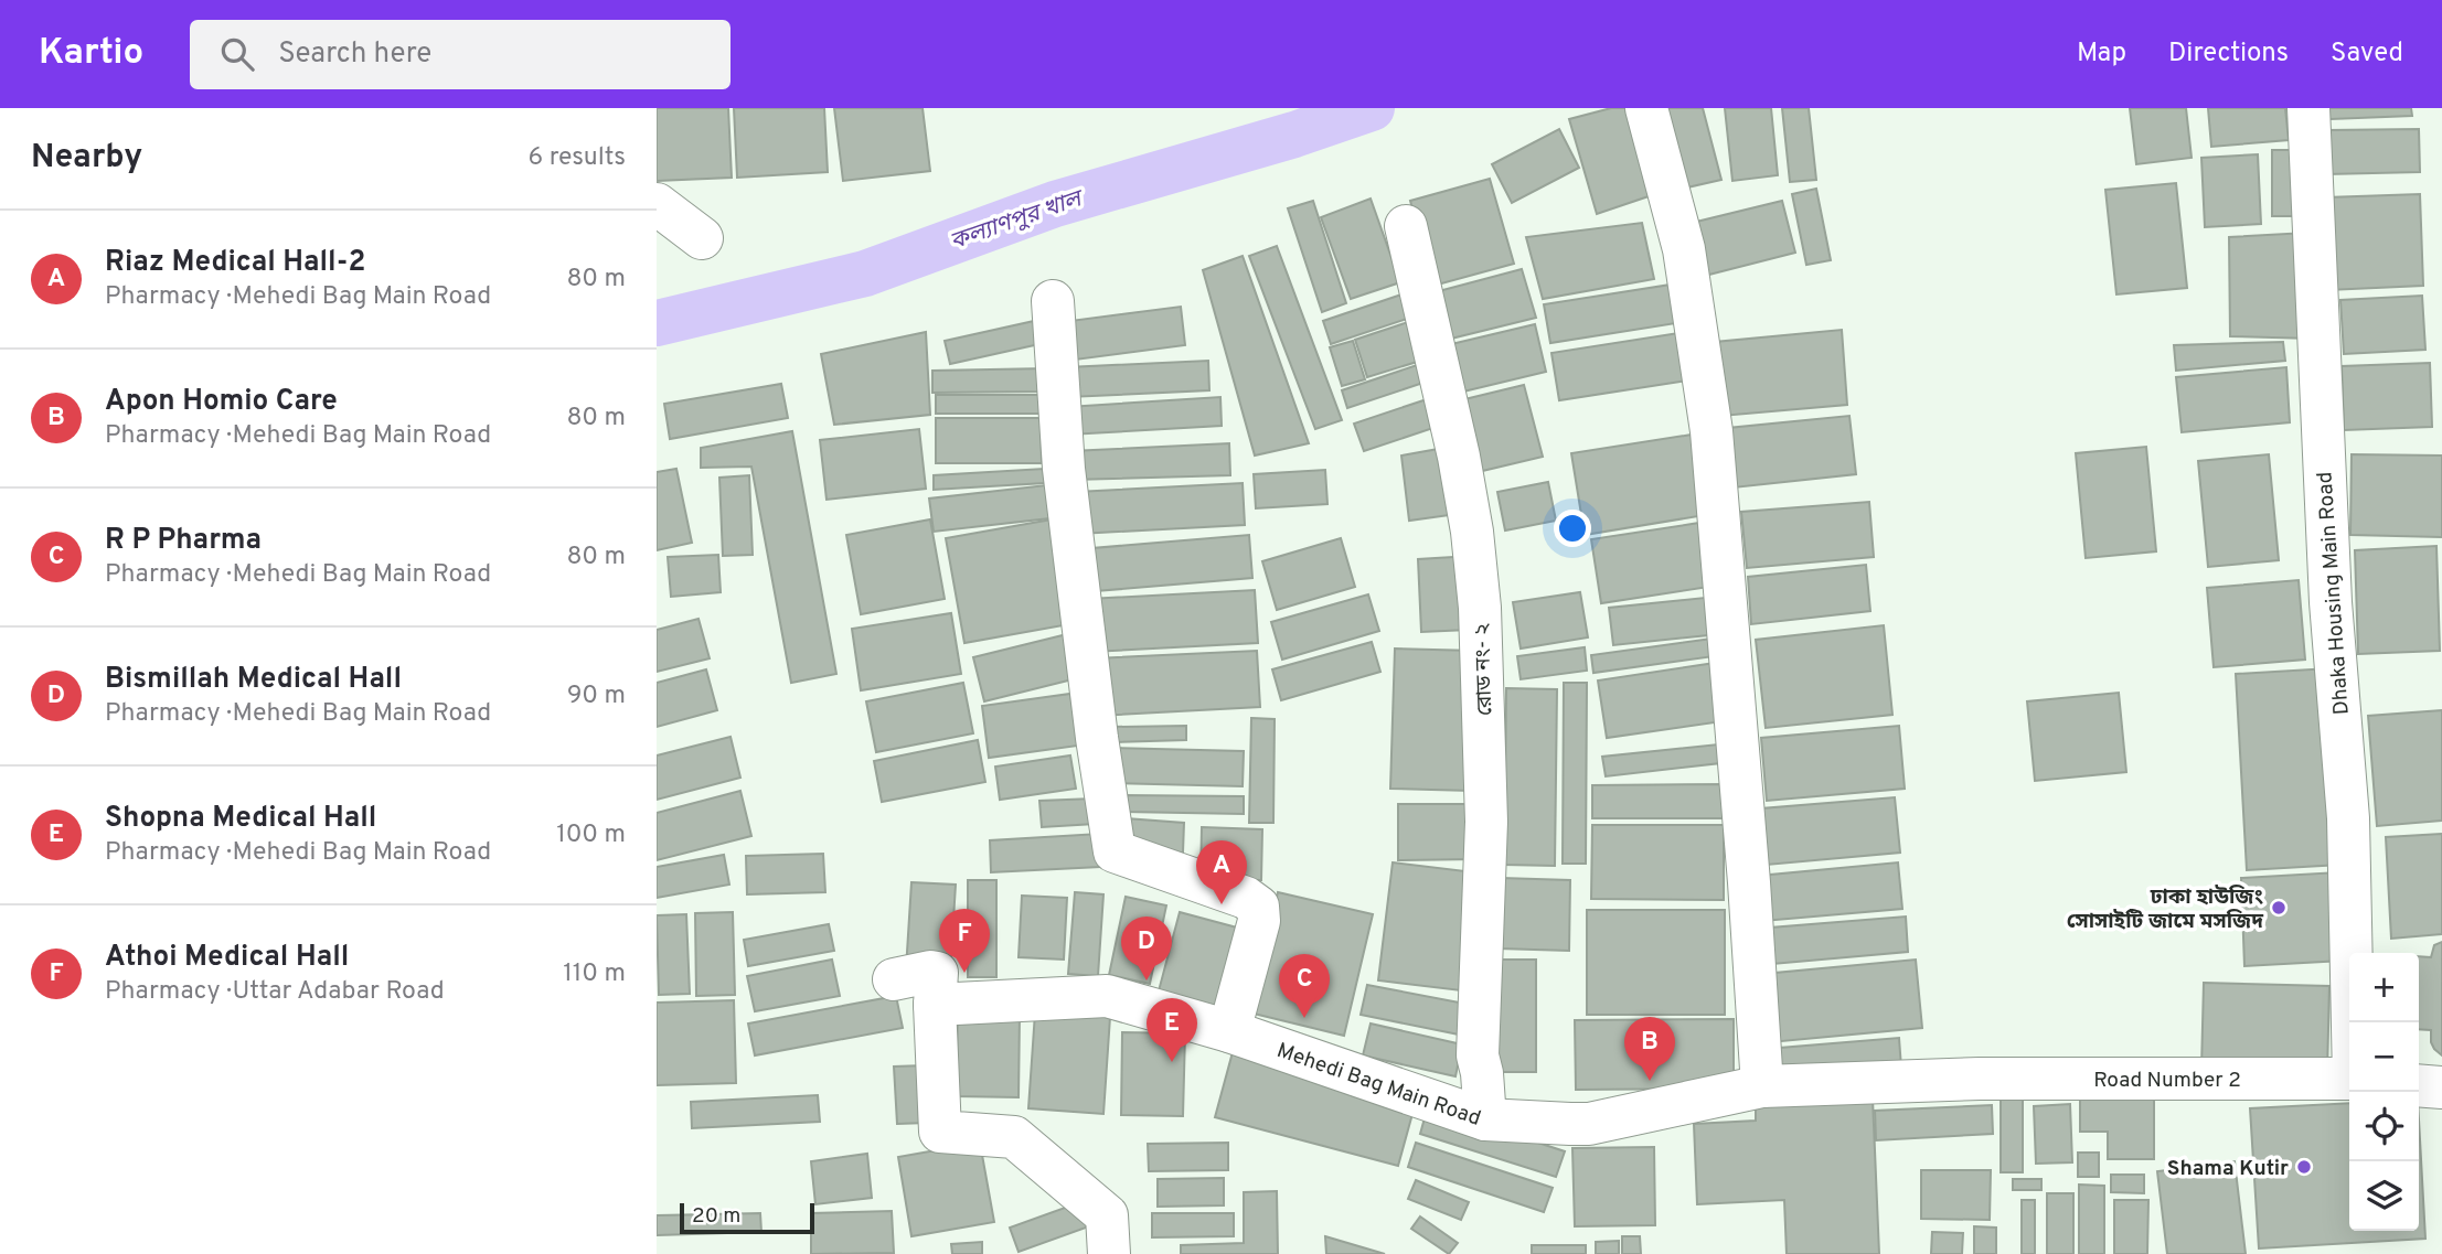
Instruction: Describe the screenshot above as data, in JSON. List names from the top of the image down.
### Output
{
  "streets": {
    "street": [
      "Dhaka Housing Main Road",
      "রোড নং- ২",
      "Road Number 2",
      "Mehedi Bag Main Road"
    ]
  },
  "crossings": [
    ["রোড নং- ২", "Mehedi Bag Main Road"],
    ["Road Number 2", "Mehedi Bag Main Road"]
  ],
  "water": ["কল্যাণপুর খাল"],
  "places": ["ঢাকা হাউজিং সোসাইটি জামে মসজিদ", "Shama Kutir"],
  "scale_bar": "20 m",
  "page": {
    "header": "Kartio",
    "search": "Search here",
    "nav": ["Map", "Directions", "Saved"],
    "heading": ["Nearby", "6 results"],
    "list": [
      {
        "mark": "A",
        "name": "Riaz Medical Hall-2",
        "note": "Pharmacy · Mehedi Bag Main Road",
        "value": "80 m"
      },
      {
        "mark": "B",
        "name": "Apon Homio Care",
        "note": "Pharmacy · Mehedi Bag Main Road",
        "value": "80 m"
      },
      {
        "mark": "C",
        "name": "R P Pharma",
        "note": "Pharmacy · Mehedi Bag Main Road",
        "value": "80 m"
      },
      {
        "mark": "D",
        "name": "Bismillah Medical Hall",
        "note": "Pharmacy · Mehedi Bag Main Road",
        "value": "90 m"
      },
      {
        "mark": "E",
        "name": "Shopna Medical Hall",
        "note": "Pharmacy · Mehedi Bag Main Road",
        "value": "100 m"
      },
      {
        "mark": "F",
        "name": "Athoi Medical Hall",
        "note": "Pharmacy · Uttar Adabar Road",
        "value": "110 m"
      }
    ],
    "pins": [
      "A",
      "F",
      "D",
      "C",
      "E",
      "B"
    ],
    "map_buttons": ["+", "−"],
    "scale": "20 m"
  }
}
